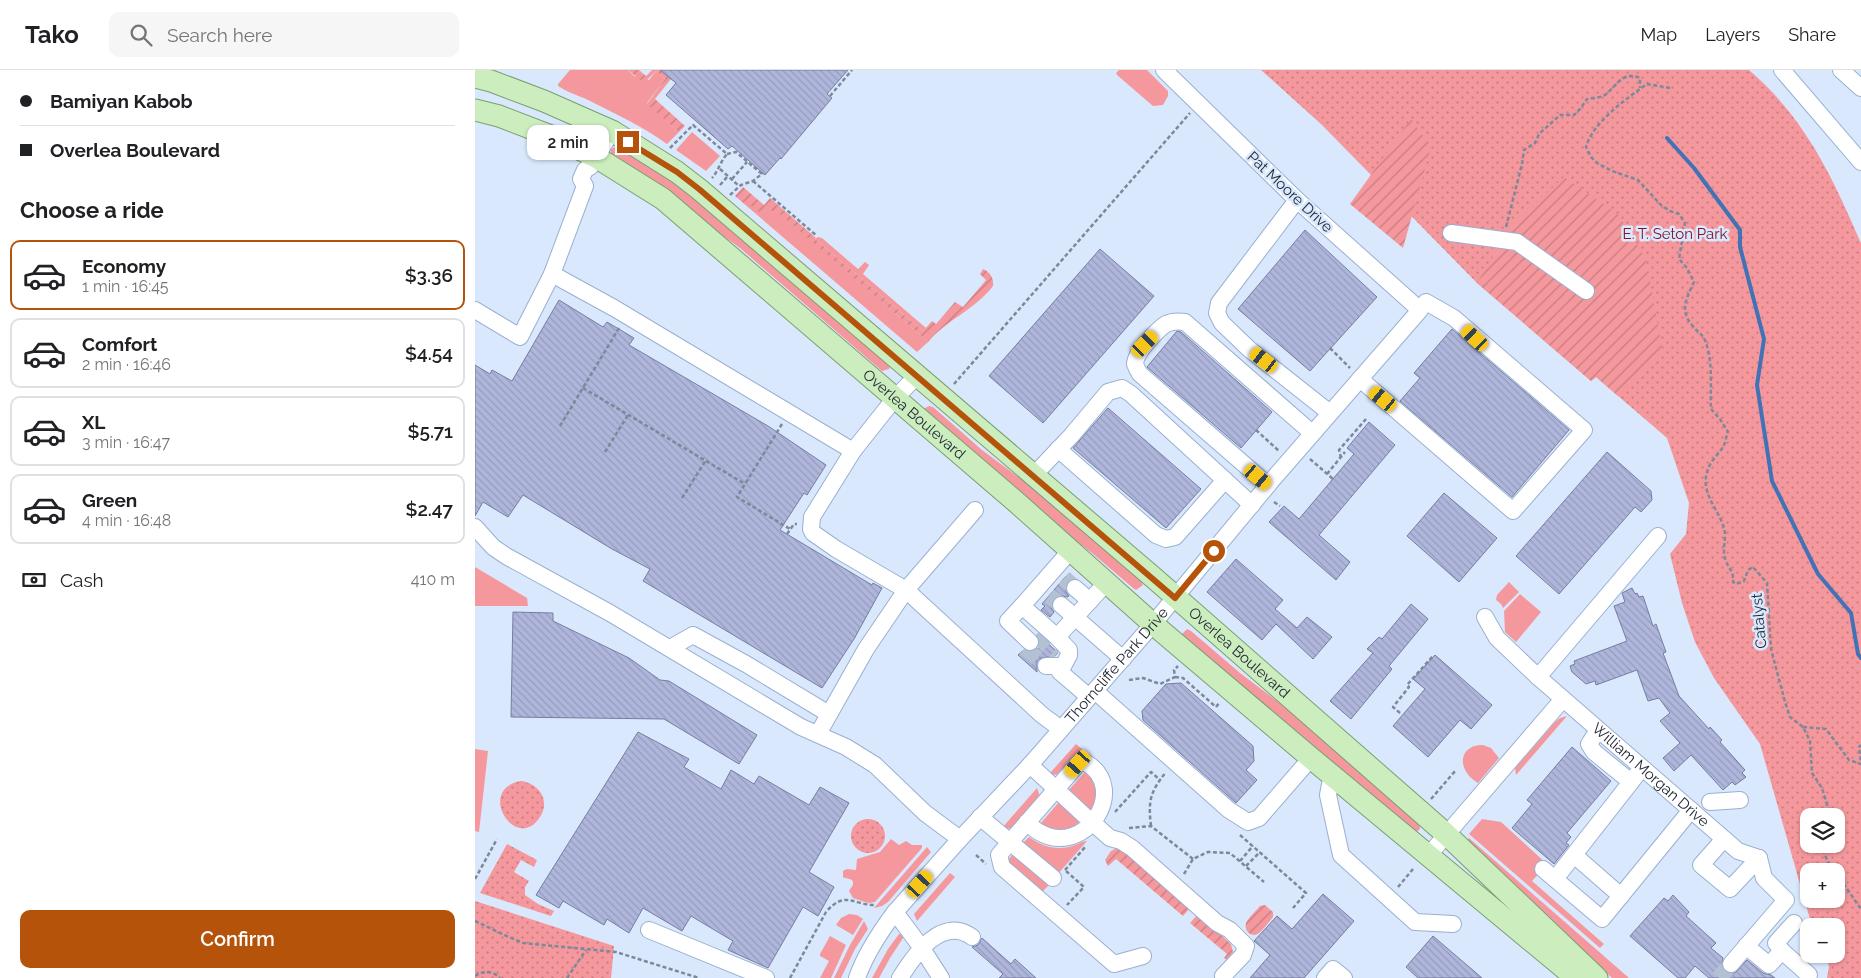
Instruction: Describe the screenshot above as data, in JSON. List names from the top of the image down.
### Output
{
  "streets": {
    "main road": ["Overlea Boulevard"],
    "street": ["Pat Moore Drive", "Thorncliffe Park Drive", "William Morgan Drive"],
    "path": ["Catalyst"]
  },
  "crossings": [
    ["Pat Moore Drive", "Thorncliffe Park Drive"],
    ["Overlea Boulevard", "Thorncliffe Park Drive"]
  ],
  "parks": ["E. T. Seton Park"],
  "page": {
    "header": "Tako",
    "search": "Search here",
    "nav": ["Map", "Layers", "Share"],
    "banner": ["Bamiyan Kabob", "Overlea Boulevard"],
    "bubble": "2 min",
    "heading": "Choose a ride",
    "list": [
      {
        "name": "Economy",
        "note": "1 min · 16:45",
        "value": "$3.36"
      },
      {
        "name": "Comfort",
        "note": "2 min · 16:46",
        "value": "$4.54"
      },
      {
        "name": "XL",
        "note": "3 min · 16:47",
        "value": "$5.71"
      },
      {
        "name": "Green",
        "note": "4 min · 16:48",
        "value": "$2.47"
      }
    ],
    "pay": ["Cash", "410 m"],
    "map_buttons": ["+", "−"],
    "buttons": "Confirm"
  }
}
